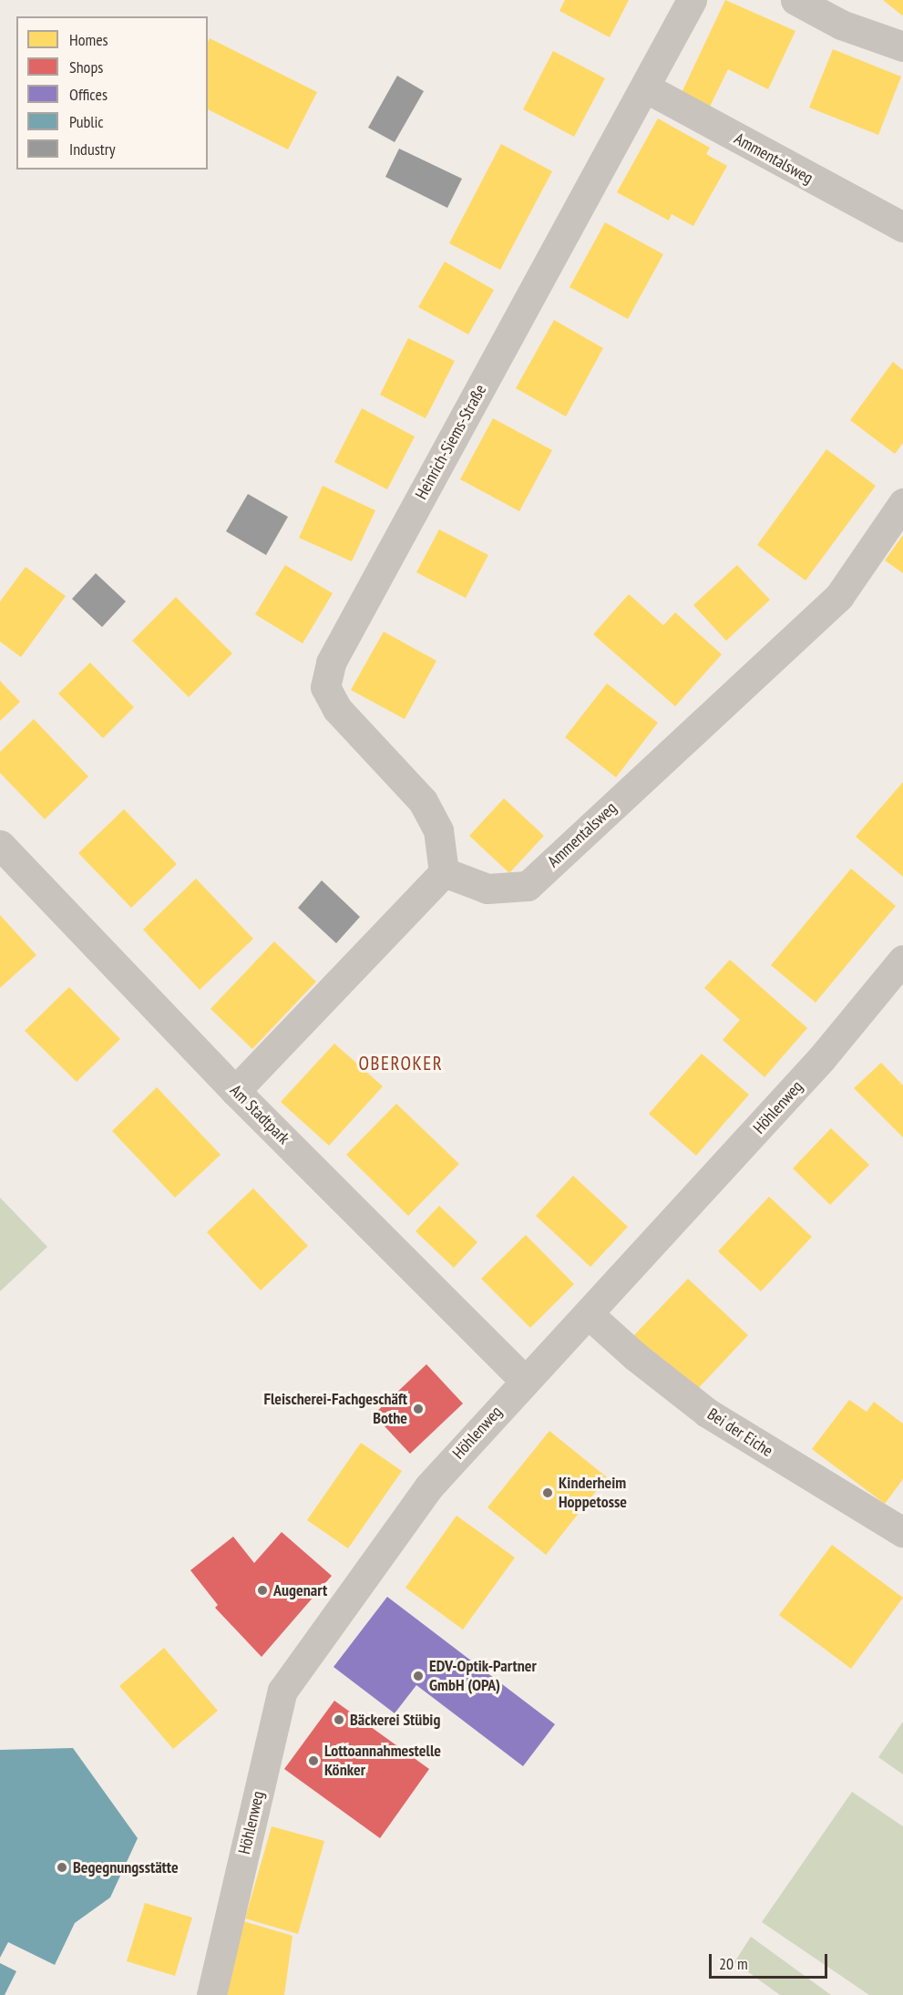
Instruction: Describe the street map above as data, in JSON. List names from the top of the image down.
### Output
{
  "streets": {
    "street": [
      "Ammentalsweg",
      "Heinrich-Siems-Straße",
      "Höhlenweg",
      "Am Stadtpark",
      "Bei der Eiche"
    ]
  },
  "crossings": [
    ["Ammentalsweg", "Heinrich-Siems-Straße"],
    ["Höhlenweg", "Am Stadtpark"],
    ["Höhlenweg", "Bei der Eiche"]
  ],
  "districts": ["OBEROKER"],
  "places": [
    "Fleischerei-Fachgeschäft Bothe",
    "Kinderheim Hoppetosse",
    "Augenart",
    "EDV-Optik-Partner GmbH (OPA)",
    "Bäckerei Stübig",
    "Lottoannahmestelle Könker",
    "Begegnungsstätte"
  ],
  "legend": [
    "Homes",
    "Shops",
    "Offices",
    "Public",
    "Industry"
  ],
  "scale_bar": "20 m"
}
